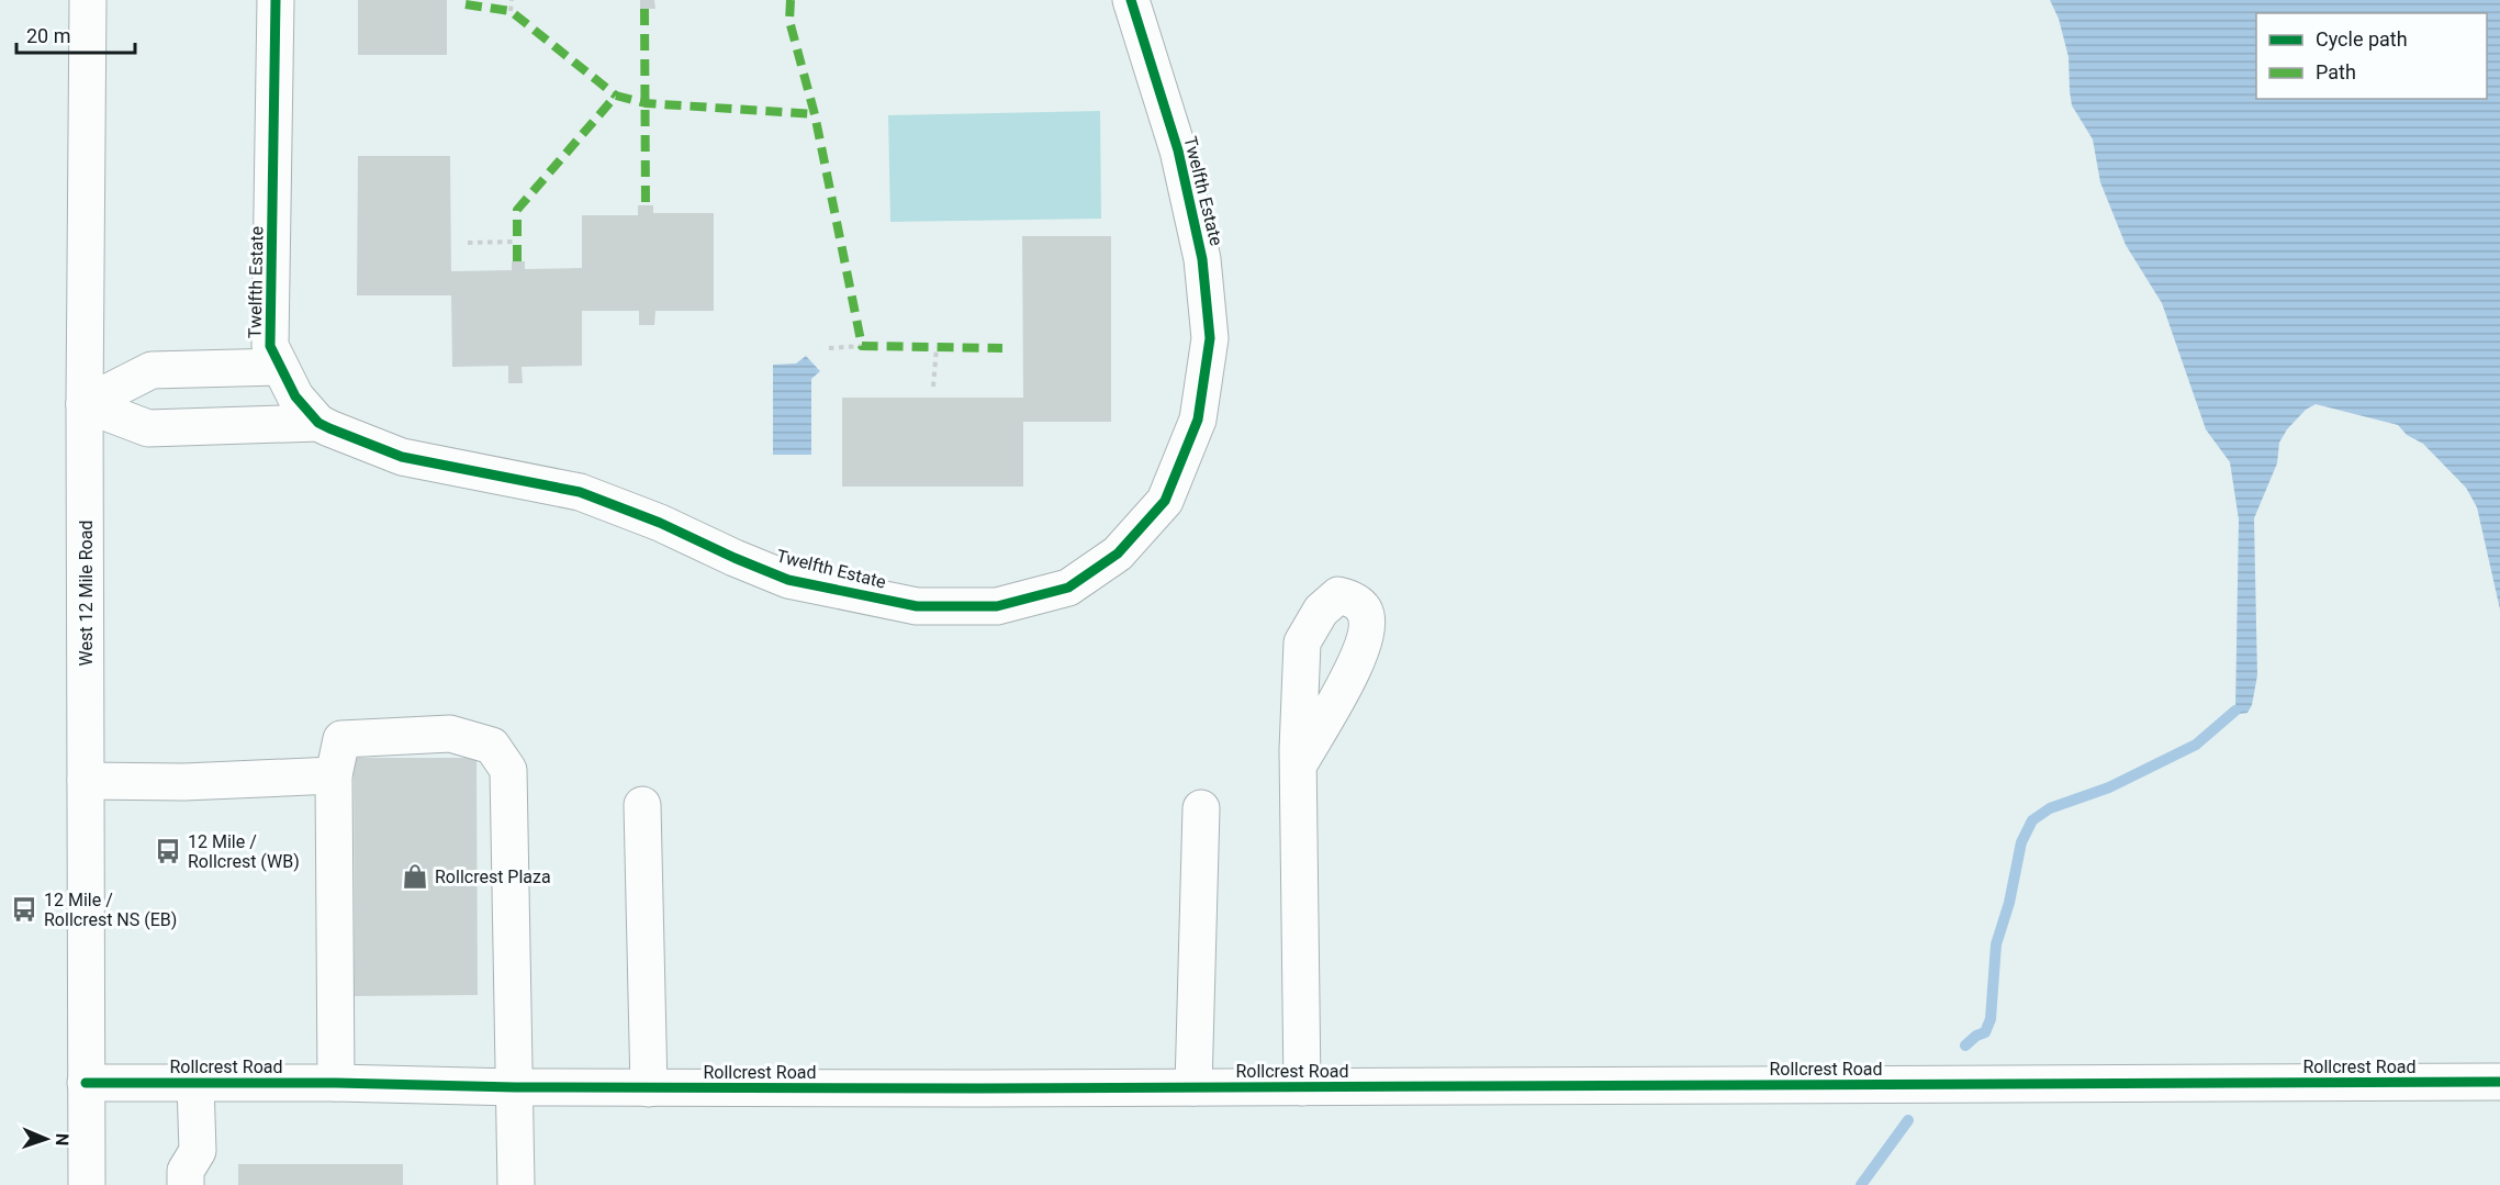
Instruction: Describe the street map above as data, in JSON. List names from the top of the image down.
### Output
{
  "streets": {
    "street": ["Twelfth Estate", "West 12 Mile Road", "Rollcrest Road"]
  },
  "crossings": [
    ["Twelfth Estate", "West 12 Mile Road"],
    ["West 12 Mile Road", "Rollcrest Road"]
  ],
  "places": {
    "bus stop": ["12 Mile / Rollcrest (WB)", "12 Mile / Rollcrest NS (EB)"],
    "shop": ["Rollcrest Plaza"]
  },
  "legend": ["Cycle path", "Path"],
  "scale_bar": "20 m",
  "north": "right"
}
